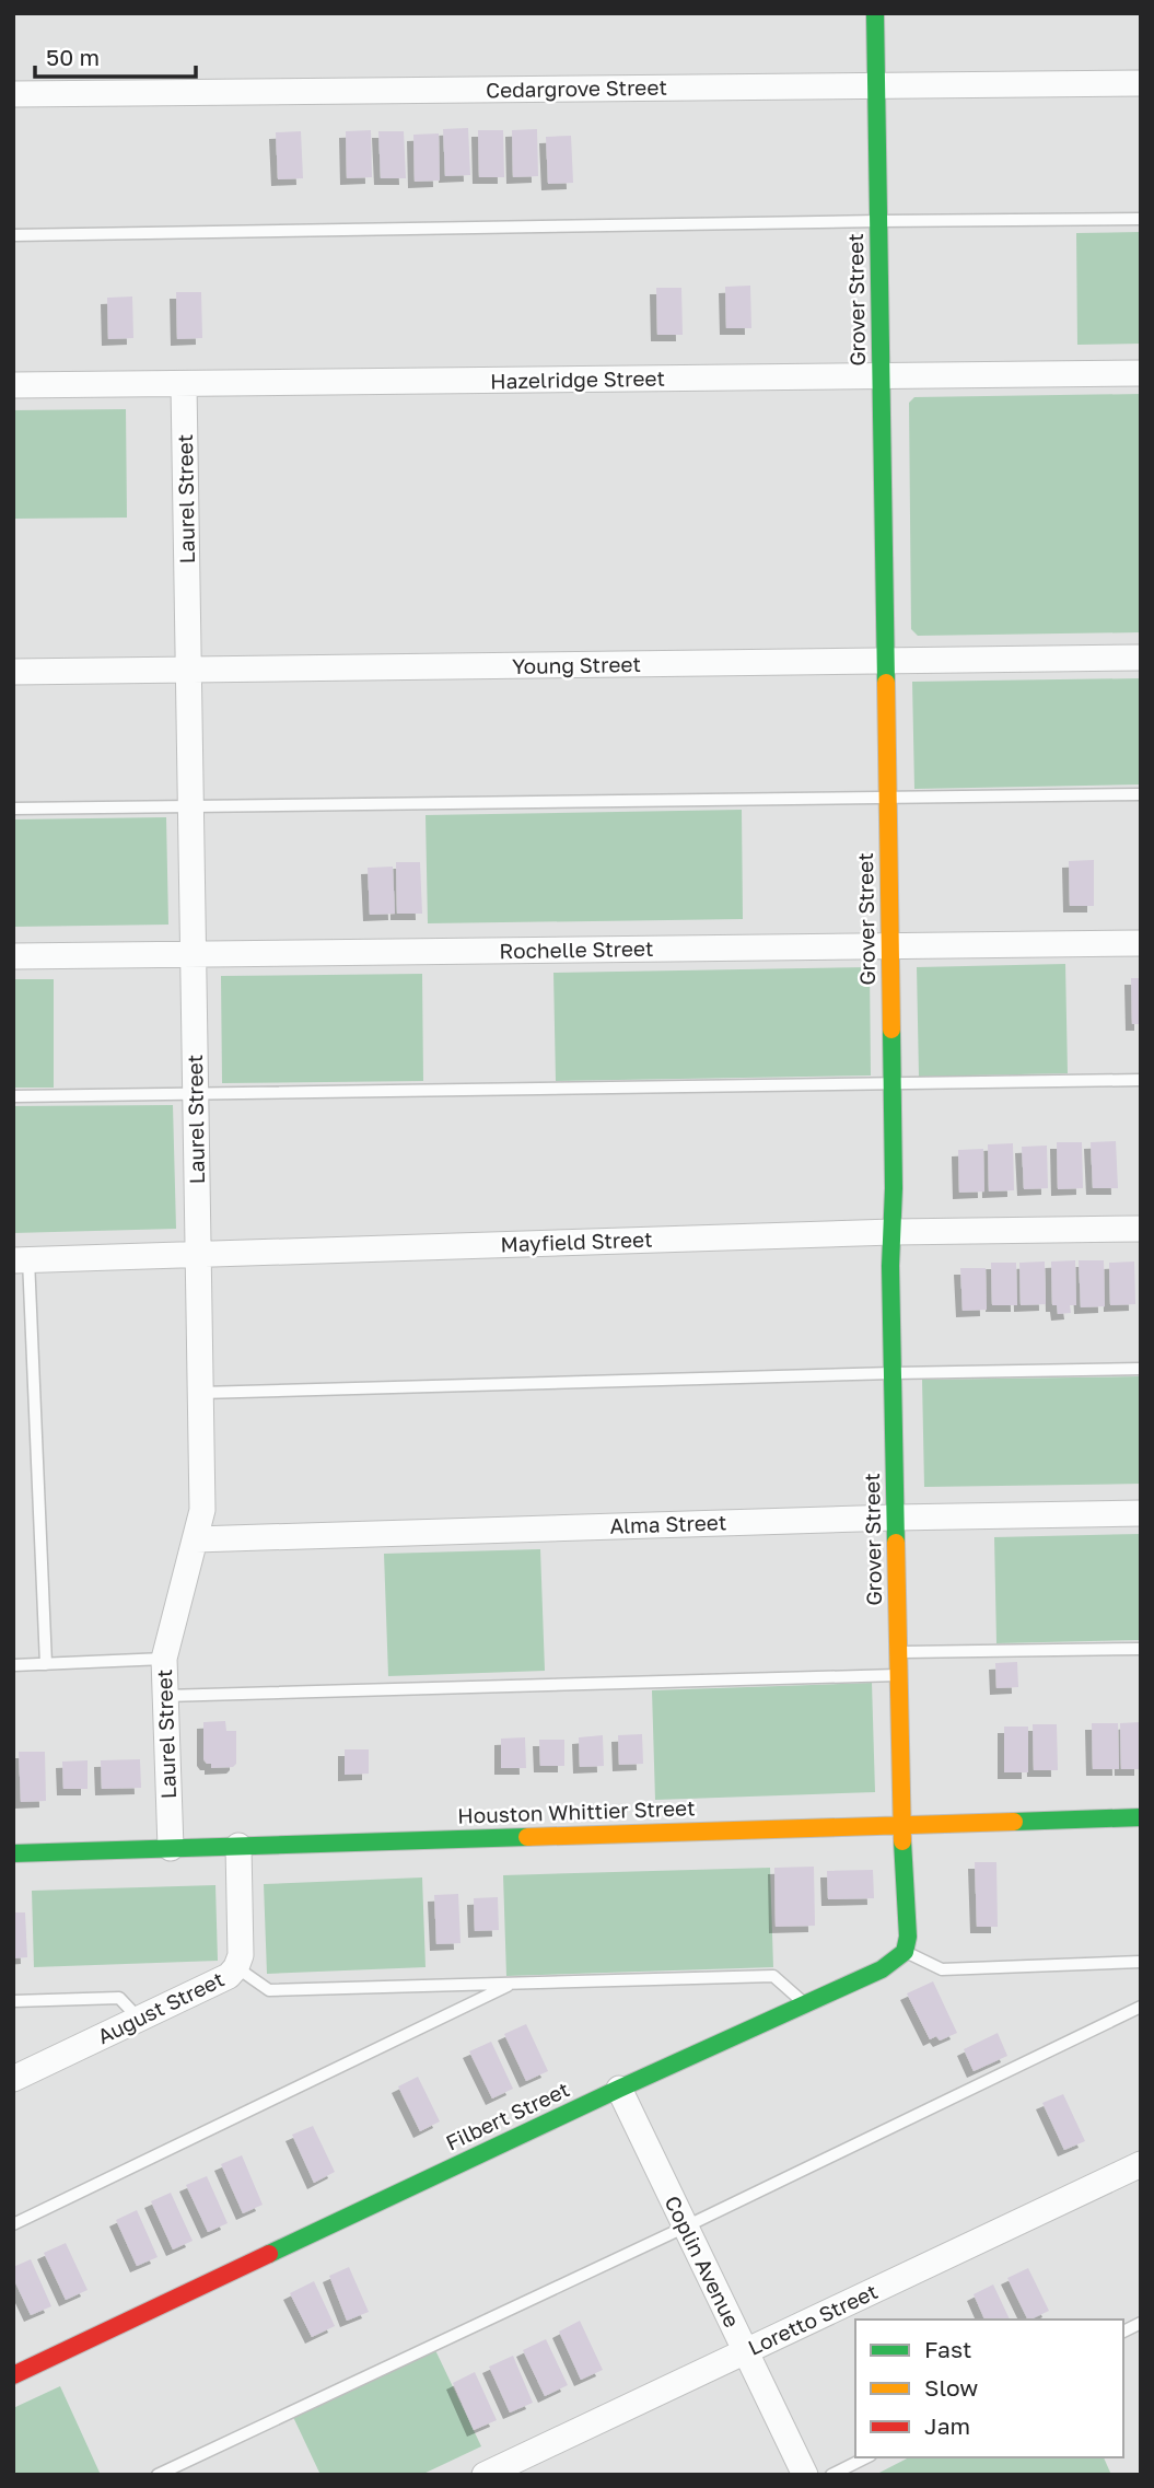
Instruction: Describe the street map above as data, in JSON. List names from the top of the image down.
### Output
{
  "streets": {
    "street": [
      "Cedargrove Street",
      "Grover Street",
      "Hazelridge Street",
      "Laurel Street",
      "Young Street",
      "Rochelle Street",
      "Mayfield Street",
      "Alma Street",
      "Houston Whittier Street",
      "August Street",
      "Filbert Street",
      "Coplin Avenue",
      "Loretto Street"
    ]
  },
  "crossings": [
    ["Cedargrove Street", "Grover Street"],
    ["Grover Street", "Hazelridge Street"],
    ["Grover Street", "Young Street"],
    ["Grover Street", "Rochelle Street"],
    ["Grover Street", "Mayfield Street"],
    ["Grover Street", "Alma Street"],
    ["Grover Street", "Houston Whittier Street"],
    ["Hazelridge Street", "Laurel Street"],
    ["Laurel Street", "Young Street"],
    ["Laurel Street", "Rochelle Street"],
    ["Laurel Street", "Mayfield Street"],
    ["Laurel Street", "Alma Street"],
    ["Laurel Street", "Houston Whittier Street"],
    ["Houston Whittier Street", "August Street"],
    ["Filbert Street", "Coplin Avenue"],
    ["Coplin Avenue", "Loretto Street"]
  ],
  "legend": ["Fast", "Slow", "Jam"],
  "scale_bar": "50 m"
}
